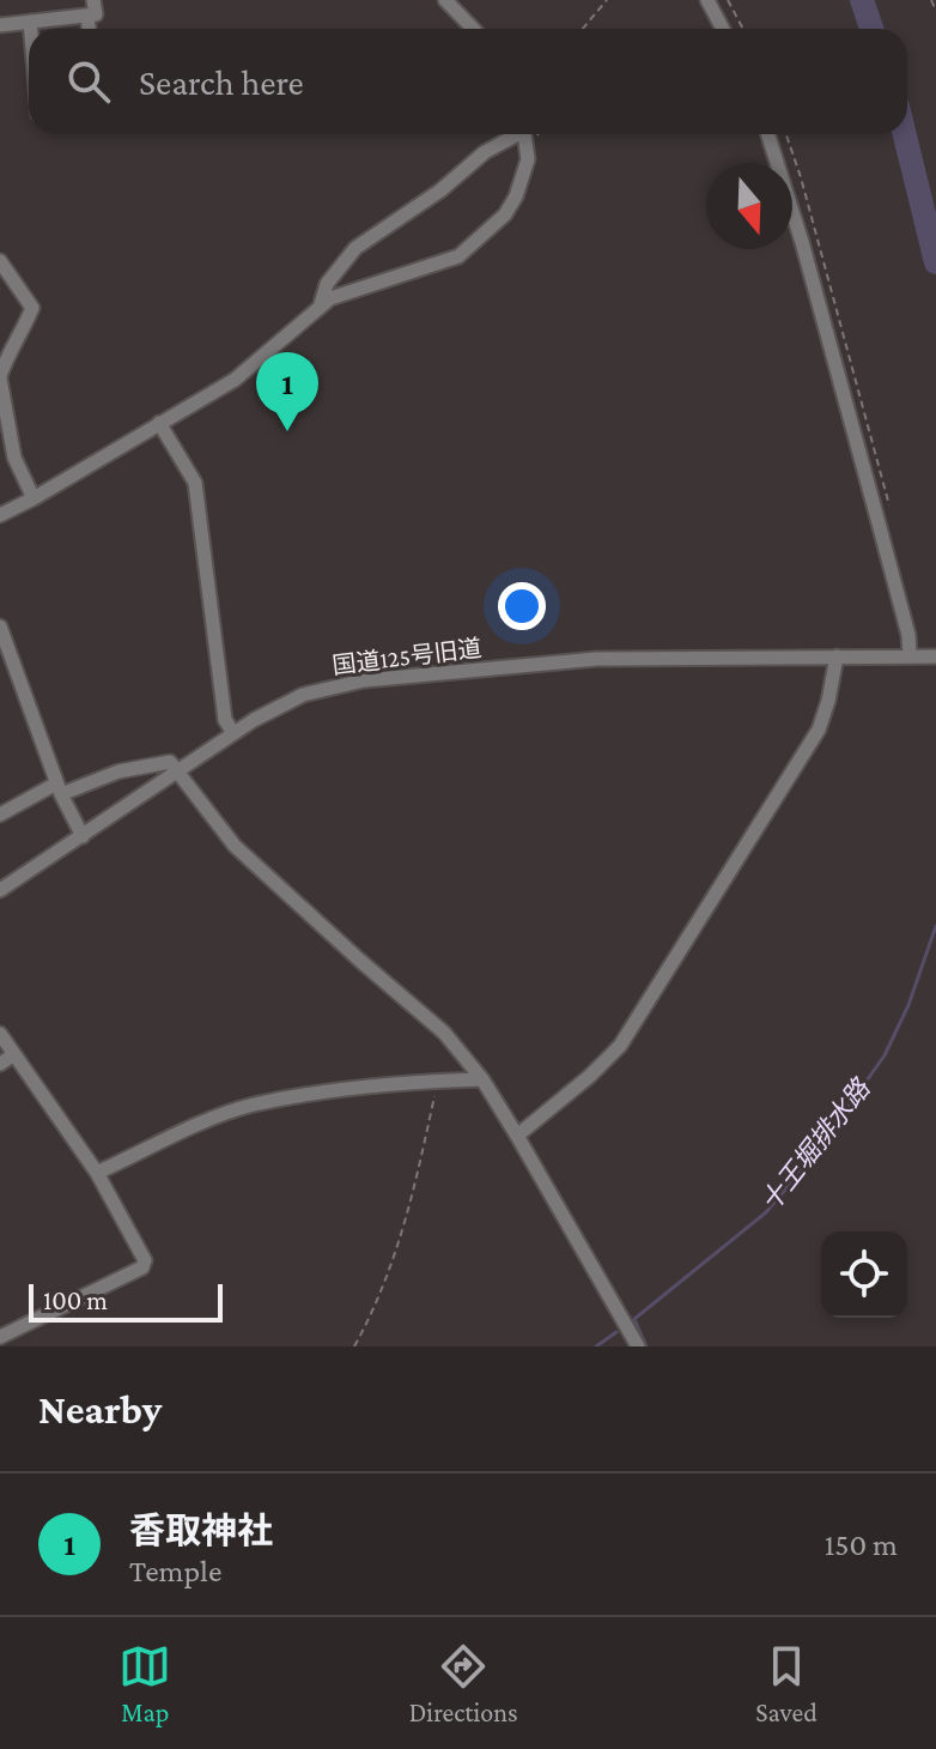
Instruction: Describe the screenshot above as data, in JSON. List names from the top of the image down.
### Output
{
  "streets": {
    "street": ["国道125号旧道"]
  },
  "water": ["十王堀排水路"],
  "scale_bar": "100 m",
  "north": "bottom",
  "page": {
    "search": "Search here",
    "pins": "1",
    "scale": "100 m",
    "heading": "Nearby",
    "list": [
      {
        "mark": "1",
        "name": "香取神社",
        "note": "Temple",
        "value": "150 m"
      }
    ],
    "nav": ["Map", "Directions", "Saved"]
  }
}
